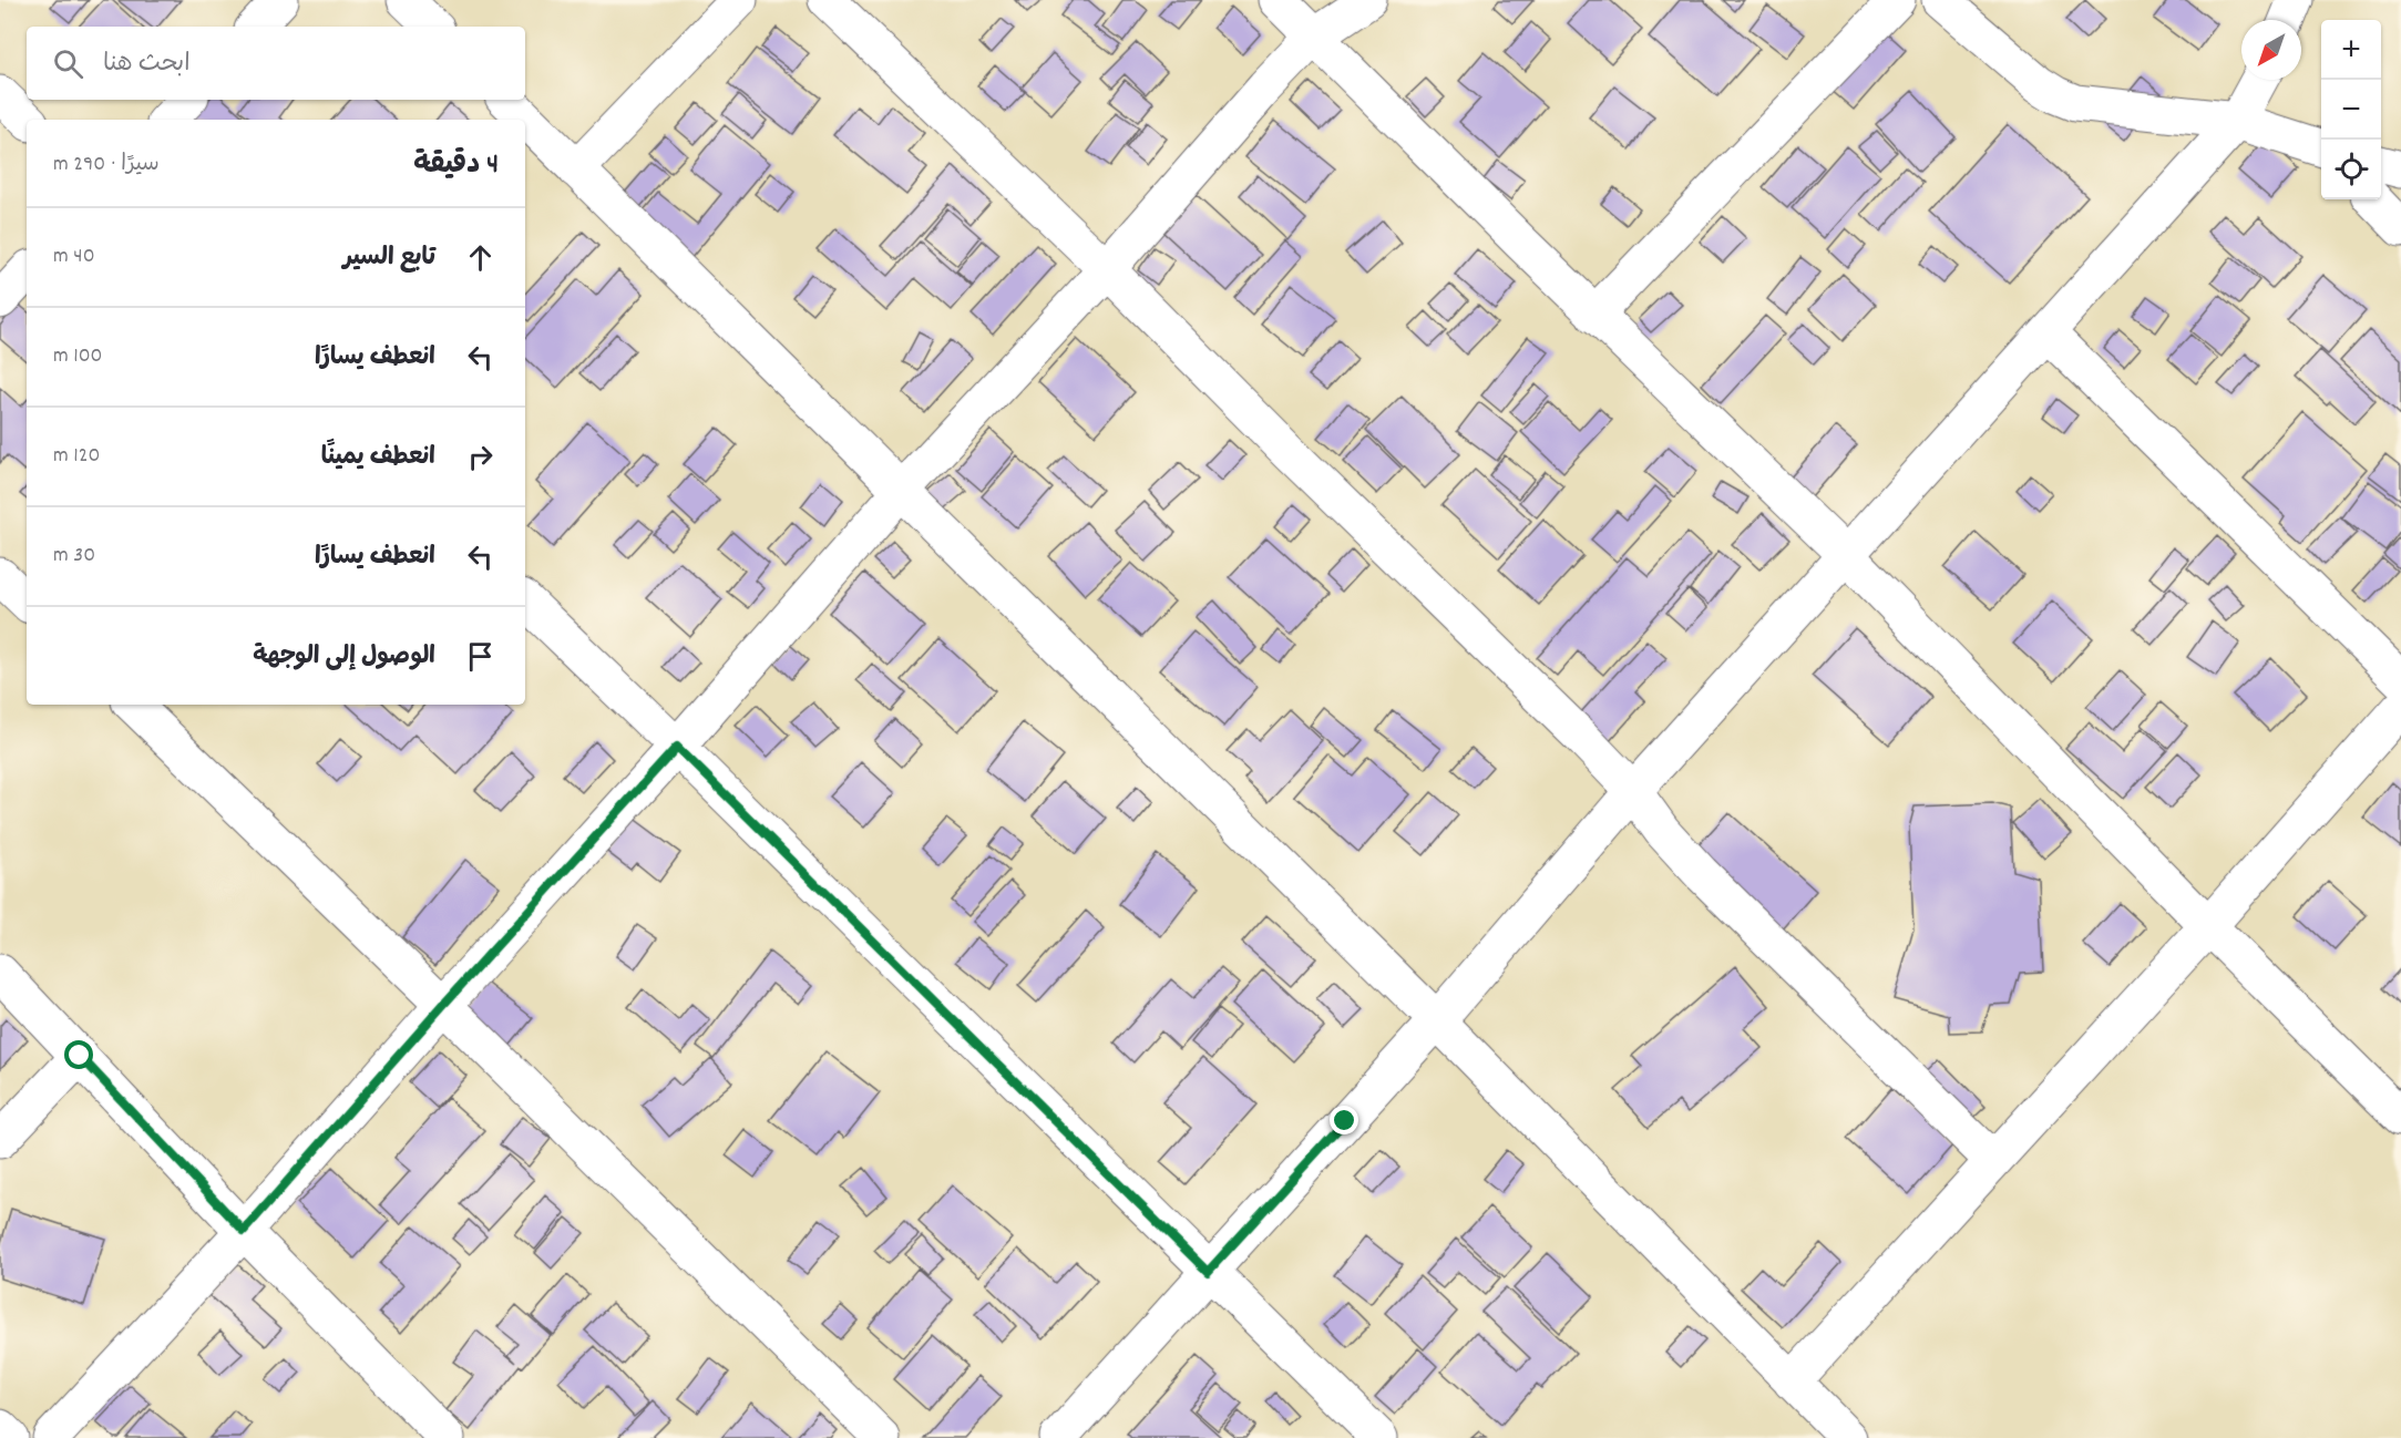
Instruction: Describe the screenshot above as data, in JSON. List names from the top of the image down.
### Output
{
  "north": "bottom left",
  "page": {
    "map_buttons": ["+", "−"],
    "search": "ابحث هنا",
    "heading": ["4 دقيقة", "سيرًا · 290 m"],
    "list": [
      ["تابع السير", "40 m"],
      ["انعطف يسارًا", "100 m"],
      ["انعطف يمينًا", "120 m"],
      ["انعطف يسارًا", "30 m"],
      "الوصول إلى الوجهة"
    ]
  }
}
